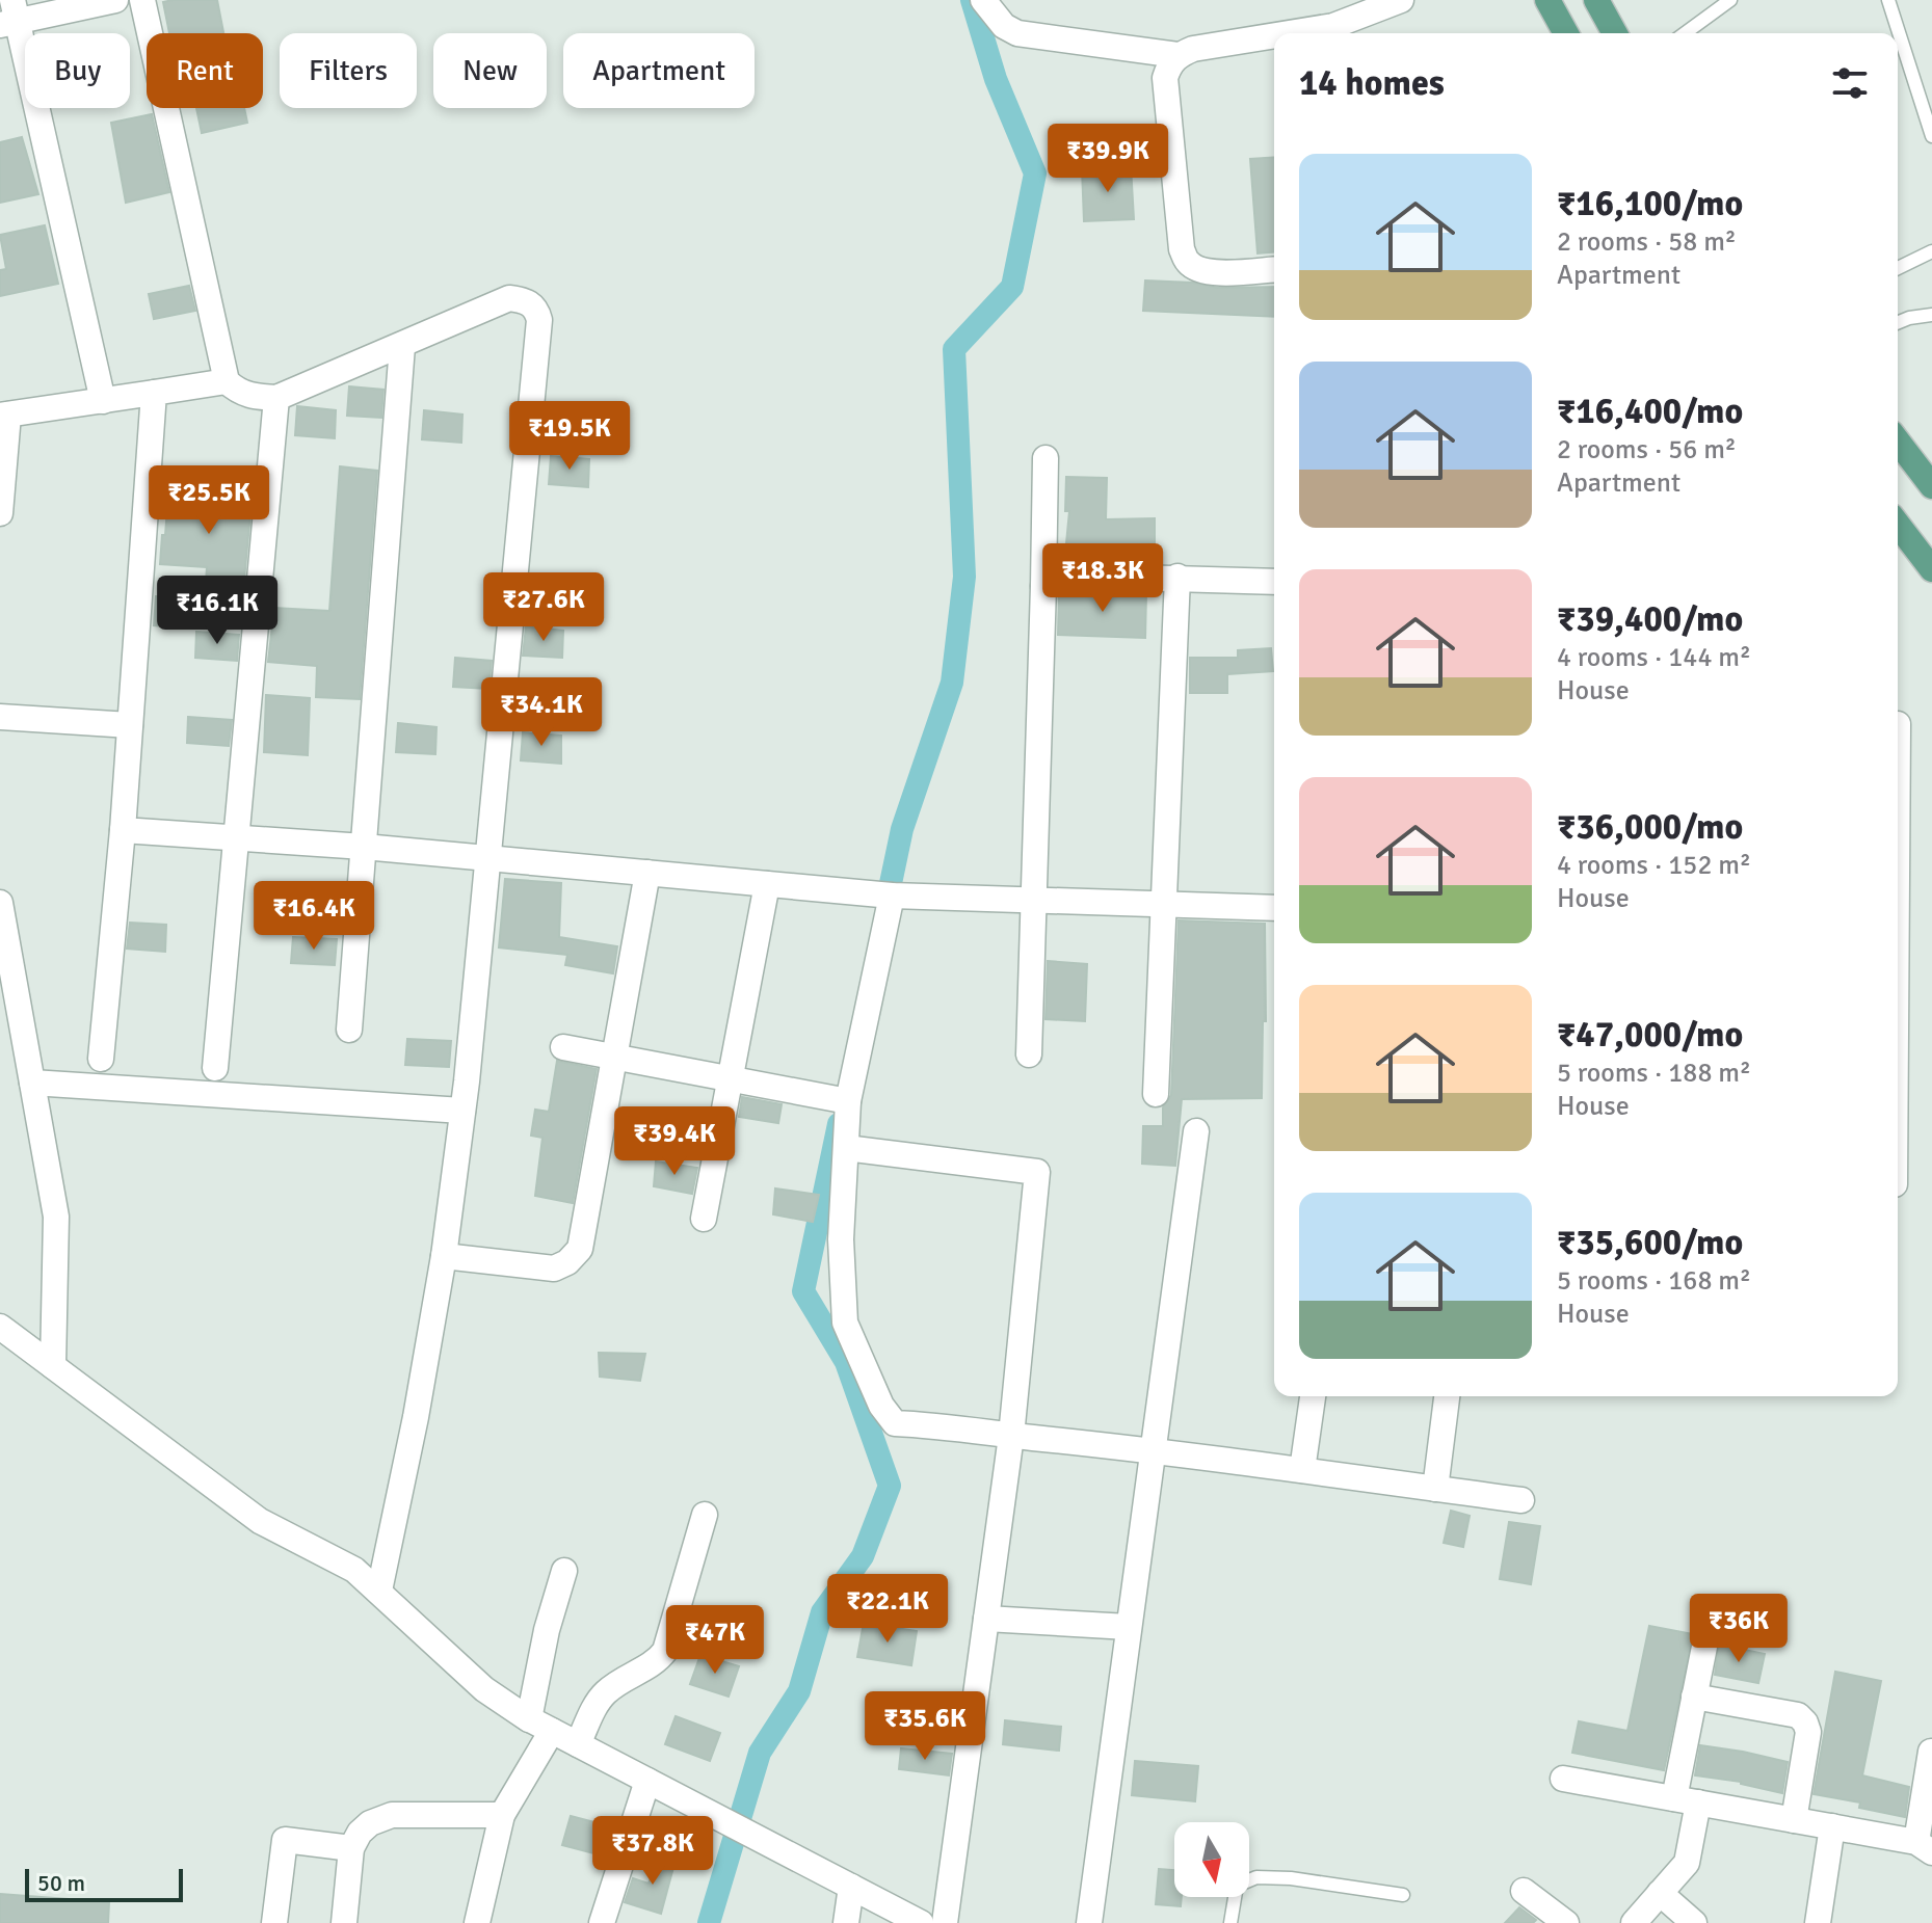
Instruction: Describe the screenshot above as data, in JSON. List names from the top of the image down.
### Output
{
  "scale_bar": "50 m",
  "north": "bottom",
  "page": {
    "chip": [
      "Buy",
      "Rent",
      "Filters",
      "New",
      "Apartment"
    ],
    "heading": "14 homes",
    "price": [
      "₹39.9K",
      "₹19.5K",
      "₹25.5K",
      "₹18.3K",
      "₹27.6K",
      "₹16.1K",
      "₹34.1K",
      "₹16.4K",
      "₹39.4K",
      "₹22.1K",
      "₹36K",
      "₹47K",
      "₹35.6K",
      "₹37.8K"
    ],
    "list": [
      {
        "name": "₹16,100/mo",
        "note": "2 rooms · 58 m² · Apartment"
      },
      {
        "name": "₹16,400/mo",
        "note": "2 rooms · 56 m² · Apartment"
      },
      {
        "name": "₹39,400/mo",
        "note": "4 rooms · 144 m² · House"
      },
      {
        "name": "₹36,000/mo",
        "note": "4 rooms · 152 m² · House"
      },
      {
        "name": "₹47,000/mo",
        "note": "5 rooms · 188 m² · House"
      },
      {
        "name": "₹35,600/mo",
        "note": "5 rooms · 168 m² · House"
      }
    ],
    "scale": "50 m"
  }
}
